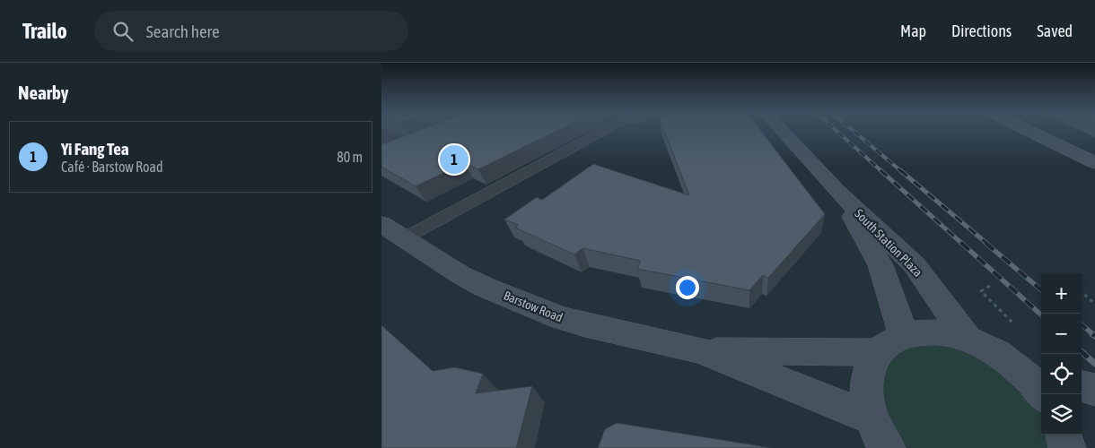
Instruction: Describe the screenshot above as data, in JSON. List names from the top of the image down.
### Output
{
  "streets": {
    "street": ["South Station Plaza", "Barstow Road"]
  },
  "crossings": [
    ["South Station Plaza", "Barstow Road"]
  ],
  "page": {
    "header": "Trailo",
    "search": "Search here",
    "nav": ["Map", "Directions", "Saved"],
    "heading": "Nearby",
    "list": [
      {
        "mark": "1",
        "name": "Yi Fang Tea",
        "note": "Café · Barstow Road",
        "value": "80 m"
      }
    ],
    "pins": "1",
    "map_buttons": ["+", "−"]
  }
}
